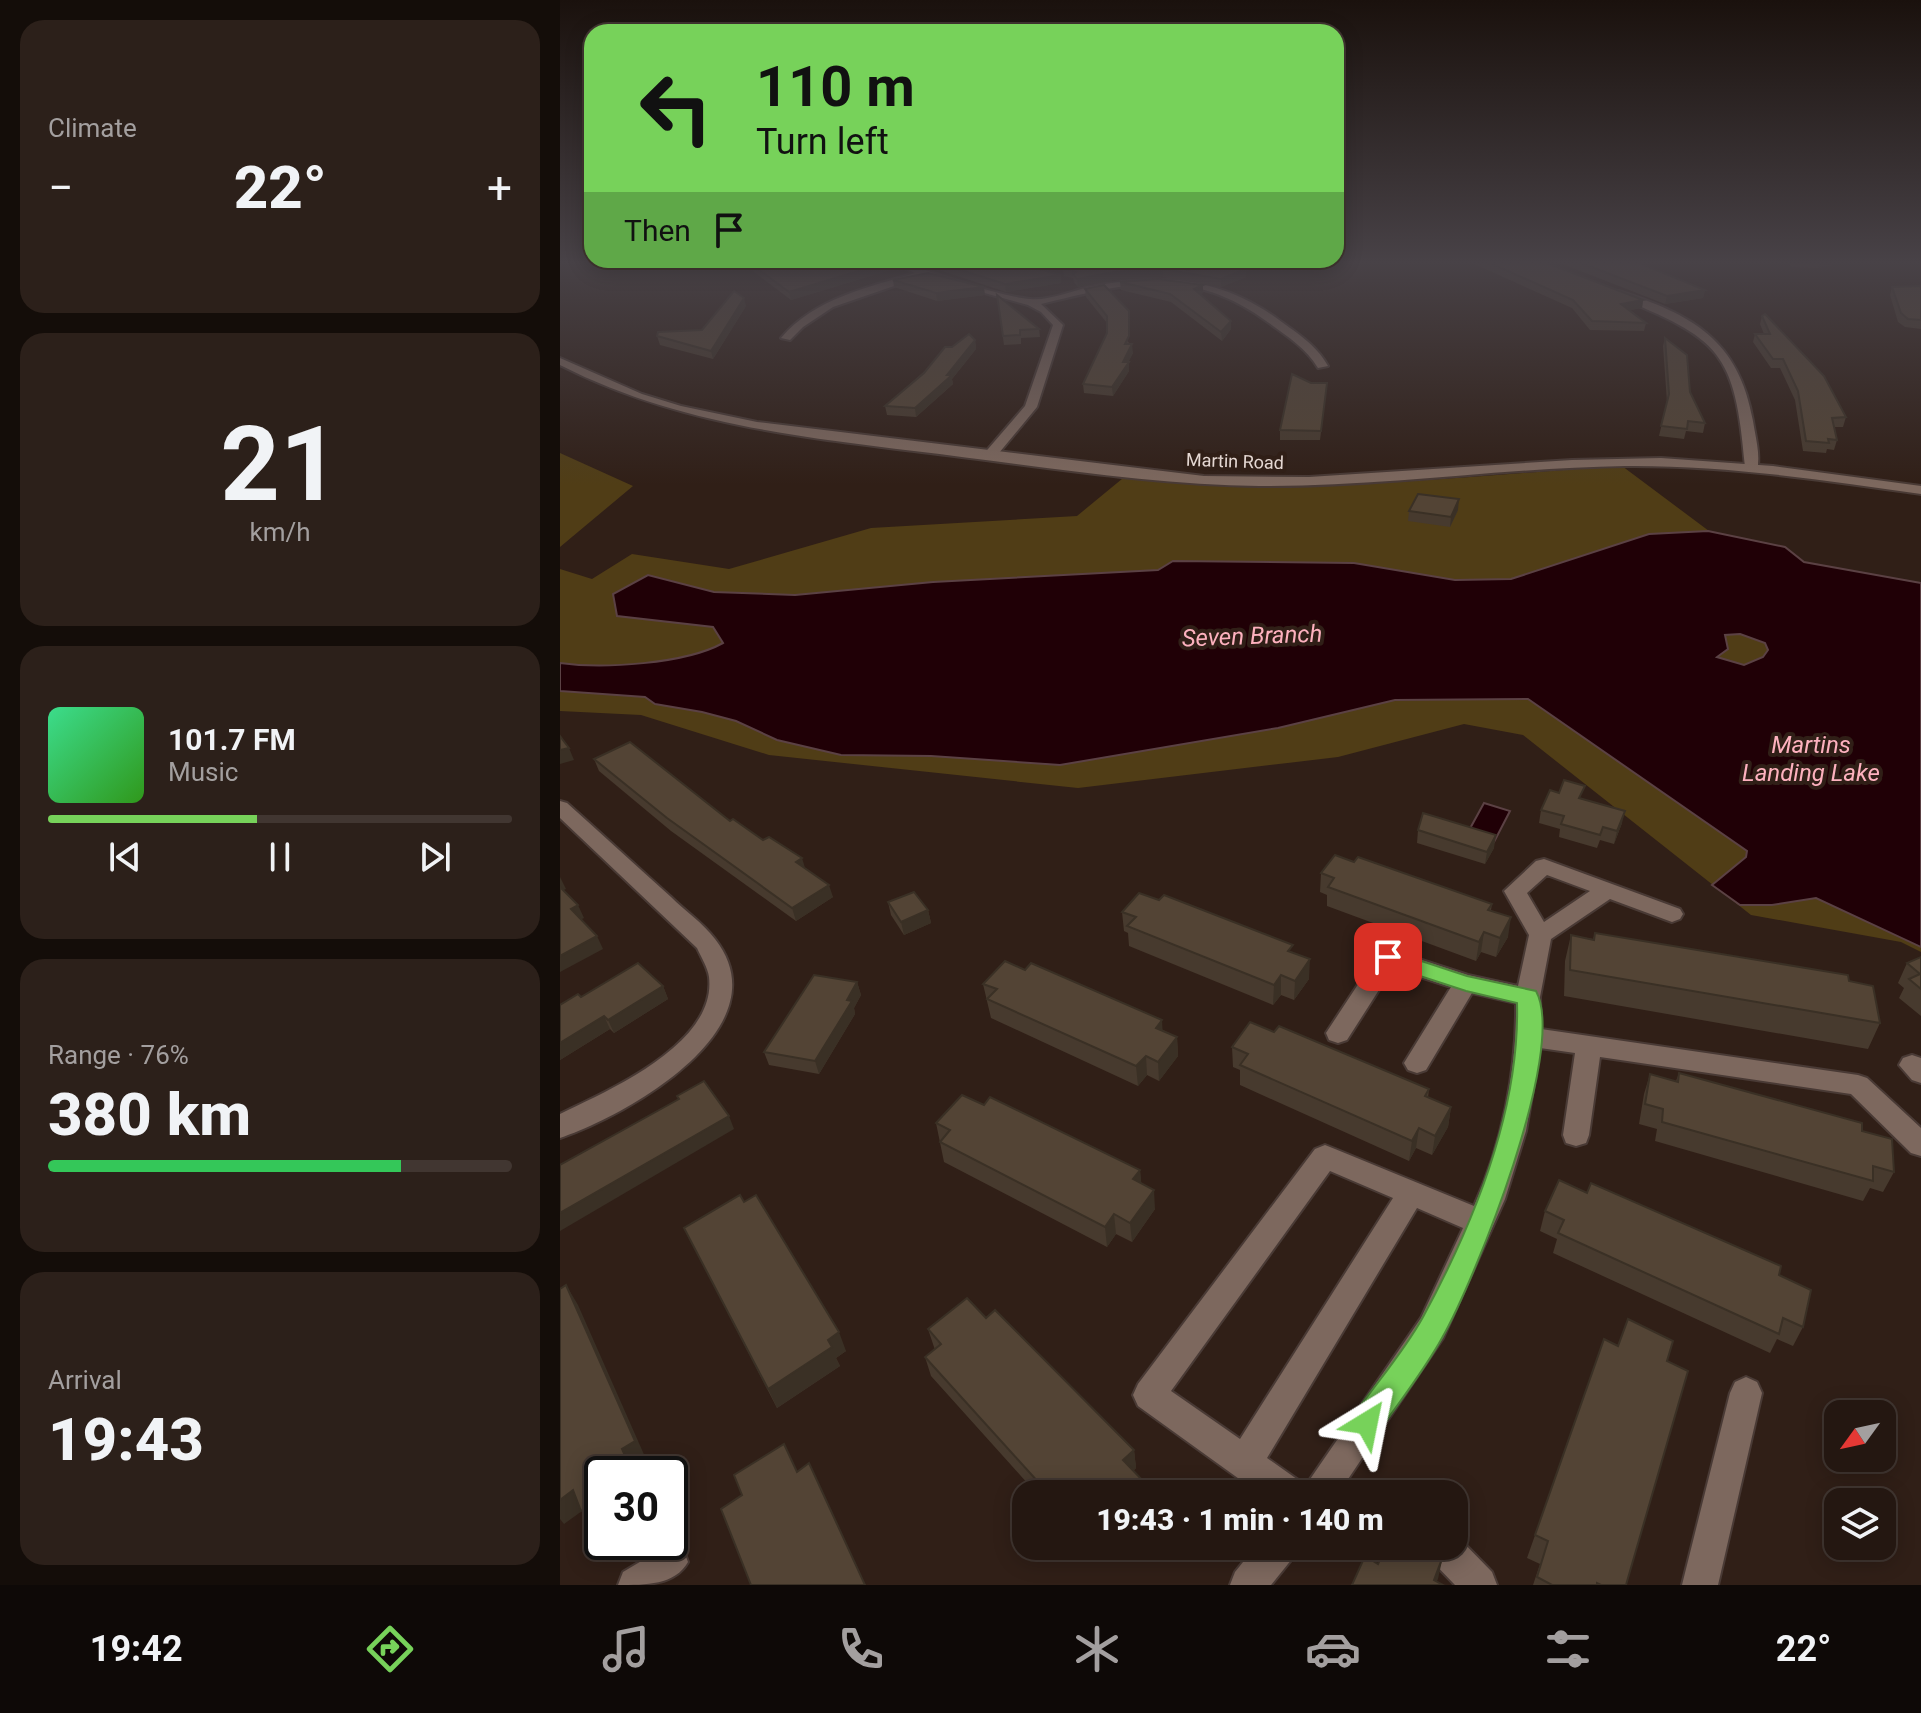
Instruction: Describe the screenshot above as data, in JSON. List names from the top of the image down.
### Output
{
  "streets": {
    "street": ["Martin Road"]
  },
  "water": ["Seven Branch", "Martins Landing Lake"],
  "north": "bottom left",
  "page": {
    "tile": [
      "Climate",
      ["21", "km/h"],
      ["Range · 76%", "380 km"],
      ["Arrival", "19:43"]
    ],
    "turn": ["110 m", "Turn left"],
    "heat": ["−", "22°", "+"],
    "then": "Then",
    "song": ["101.7 FM", "Music"],
    "limit": "30",
    "trip": "19:43 · 1 min · 140 m",
    "tabs": ["19:42", "22°"]
  }
}
